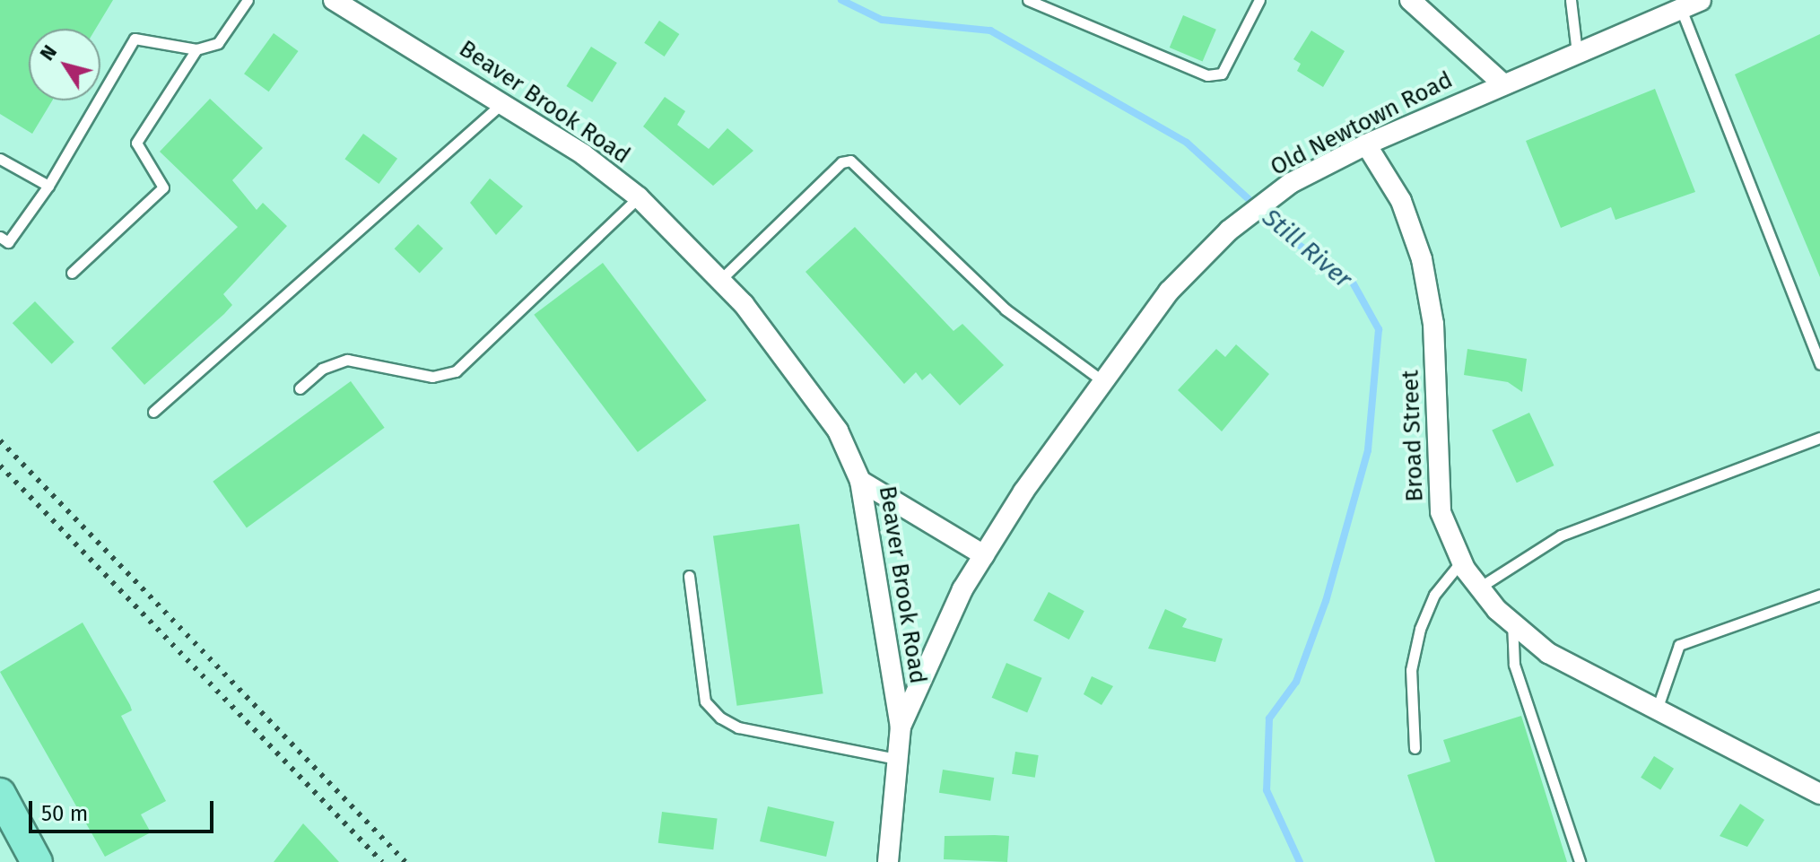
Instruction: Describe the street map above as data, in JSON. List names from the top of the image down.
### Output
{
  "streets": {
    "street": ["Beaver Brook Road", "Old Newtown Road", "Broad Street"]
  },
  "crossings": [
    ["Beaver Brook Road", "Old Newtown Road"],
    ["Old Newtown Road", "Broad Street"]
  ],
  "water": ["Still River"],
  "scale_bar": "50 m",
  "north": "top left"
}
